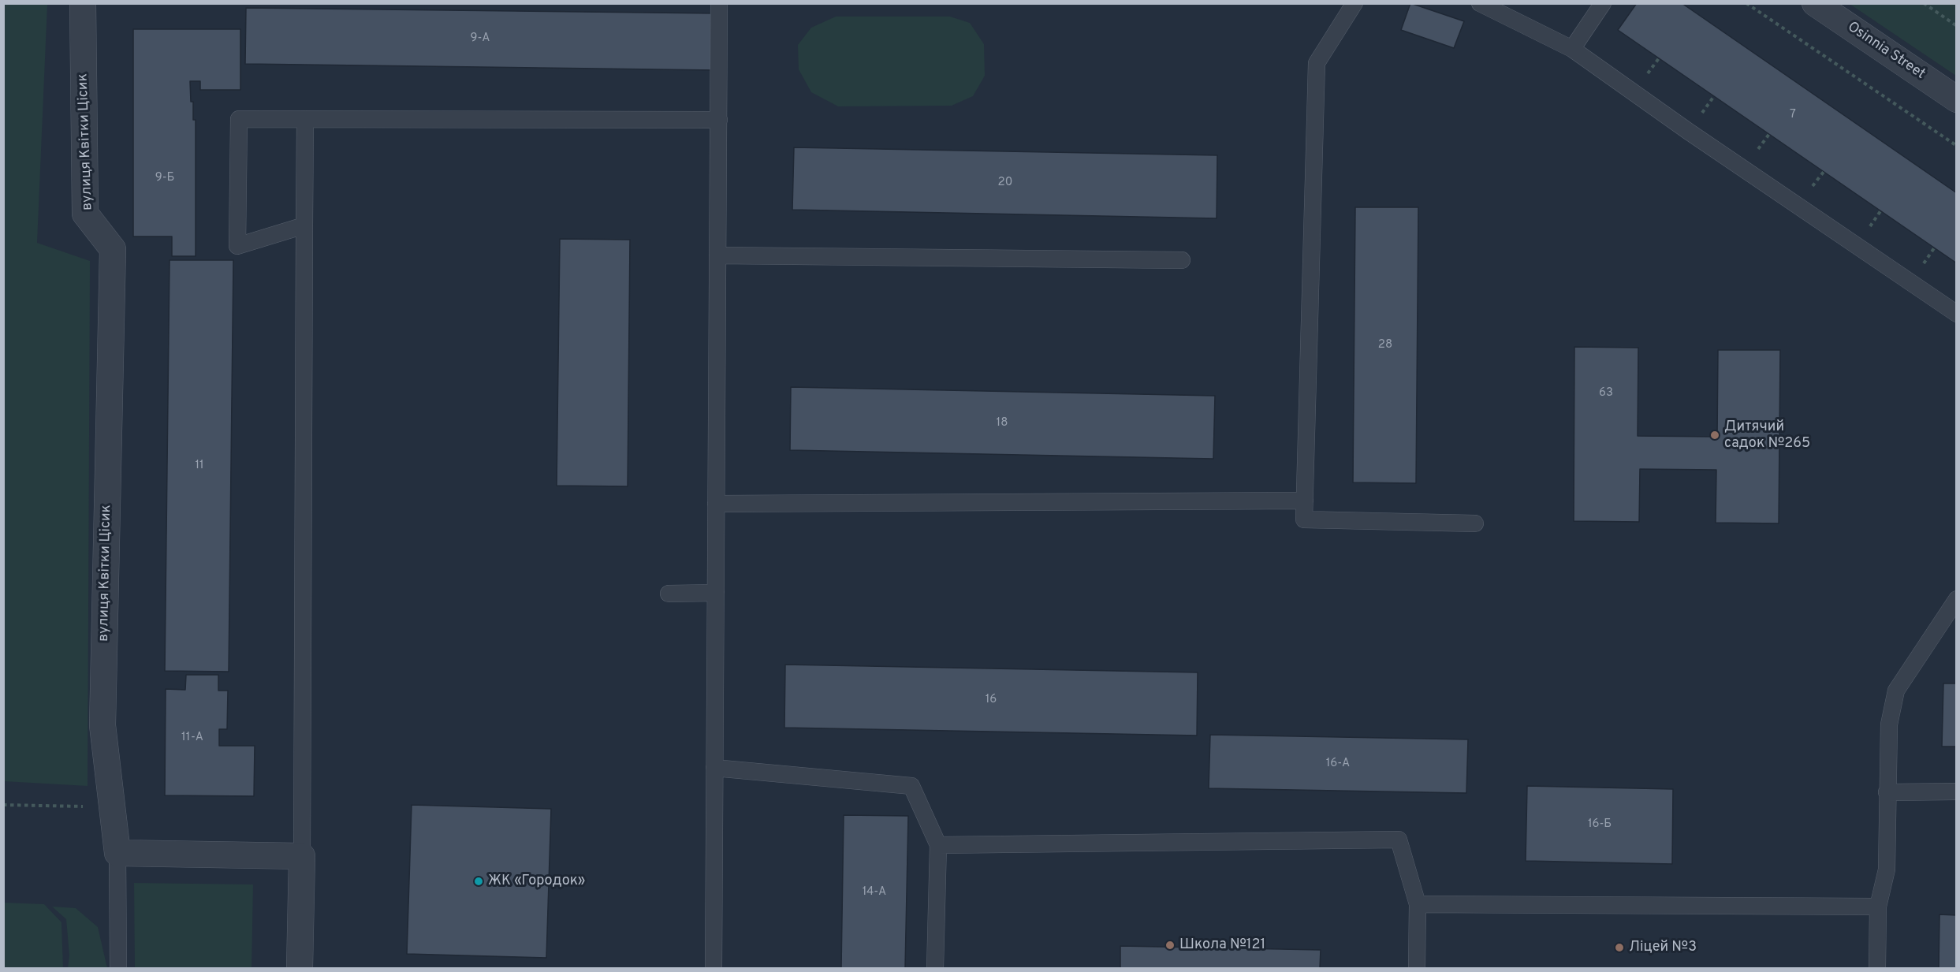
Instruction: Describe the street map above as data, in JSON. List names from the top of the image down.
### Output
{
  "streets": {
    "street": ["Osinnia Street", "вулиця Квітки Цісик"]
  },
  "places": [
    "Дитячий садок №265",
    "ЖК «Городок»",
    "Школа №121",
    "Ліцей №3"
  ],
  "house_numbers": [
    "9-А",
    "7",
    "9-Б",
    "20",
    "28",
    "63",
    "18",
    "11",
    "16",
    "11-А",
    "16-А",
    "16-Б",
    "14-А"
  ]
}
